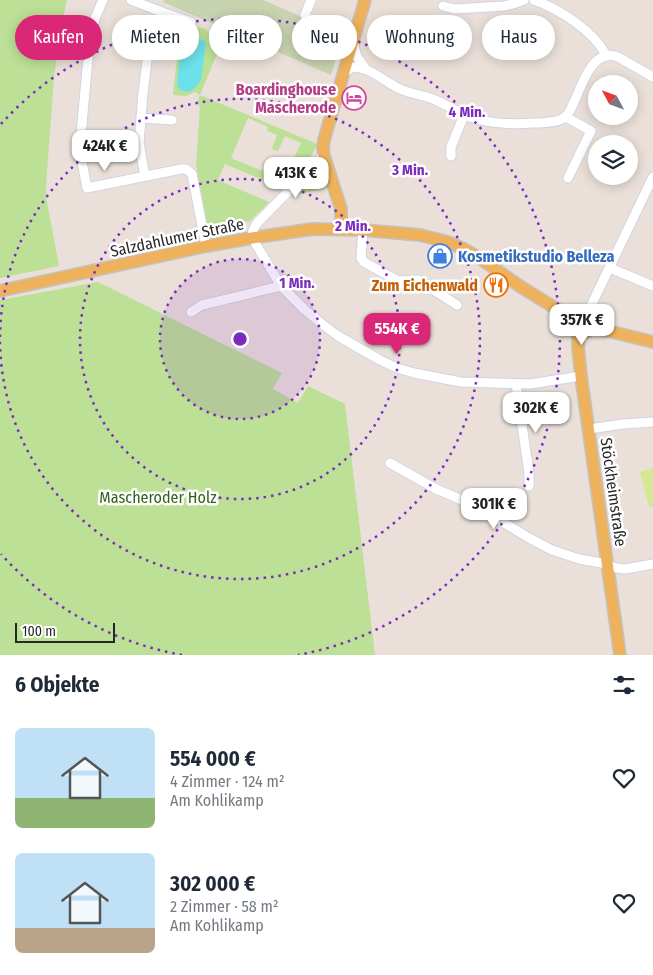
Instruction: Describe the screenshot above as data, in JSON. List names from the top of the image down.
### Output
{
  "streets": {
    "main road": ["Salzdahlumer Straße", "Stöckheimstraße"]
  },
  "crossings": [
    ["Salzdahlumer Straße", "Stöckheimstraße"]
  ],
  "parks": ["Mascheroder Holz"],
  "places": {
    "hotel": ["Boardinghouse Mascherode"],
    "shop": ["Kosmetikstudio Belleza"],
    "restaurant": ["Zum Eichenwald"]
  },
  "scale_bar": "100 m",
  "north": "top left",
  "page": {
    "chip": [
      "Kaufen",
      "Mieten",
      "Filter",
      "Neu",
      "Wohnung",
      "Haus"
    ],
    "price": [
      "424K €",
      "413K €",
      "357K €",
      "554K €",
      "302K €",
      "301K €"
    ],
    "scale": "100 m",
    "heading": "6 Objekte",
    "list": [
      {
        "name": "554 000 €",
        "note": "4 Zimmer · 124 m² · Am Kohlikamp"
      },
      {
        "name": "302 000 €",
        "note": "2 Zimmer · 58 m² · Am Kohlikamp"
      }
    ]
  },
  "rings": [
    "4 Min.",
    "3 Min.",
    "2 Min.",
    "1 Min."
  ]
}
